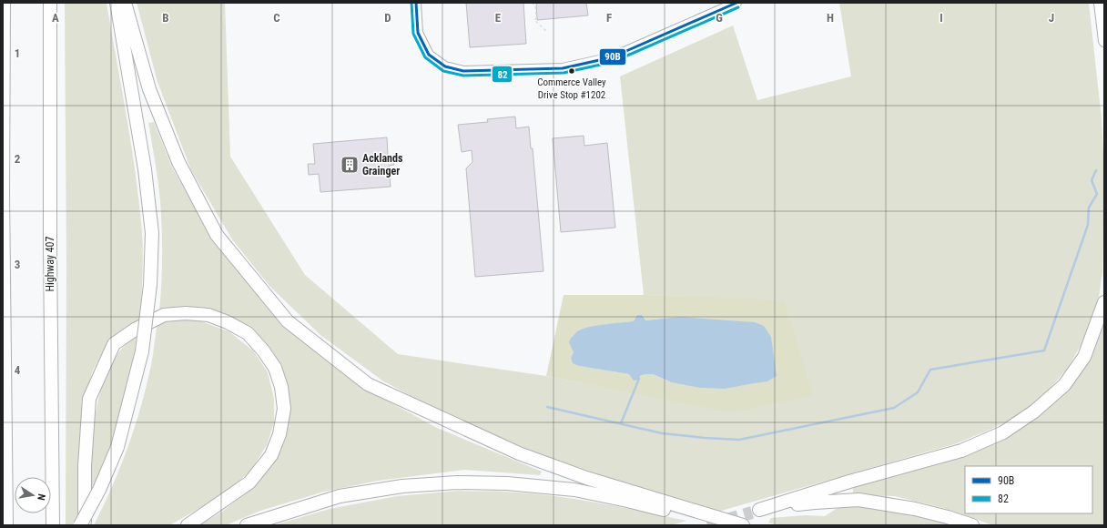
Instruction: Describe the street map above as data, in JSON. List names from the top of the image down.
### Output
{
  "streets": {
    "highway": ["Highway 407"]
  },
  "places": {
    "other": ["Commerce Valley Drive Stop #1202"],
    "building": ["Acklands Grainger"]
  },
  "lines": ["transit line 90B", "transit line 82"],
  "legend": ["90B", "82"],
  "north": "right",
  "grid": {
    "columns": [
      "A",
      "B",
      "C",
      "D",
      "E",
      "F",
      "G",
      "H",
      "I",
      "J"
    ],
    "rows": [
      "1",
      "2",
      "3",
      "4"
    ]
  }
}
